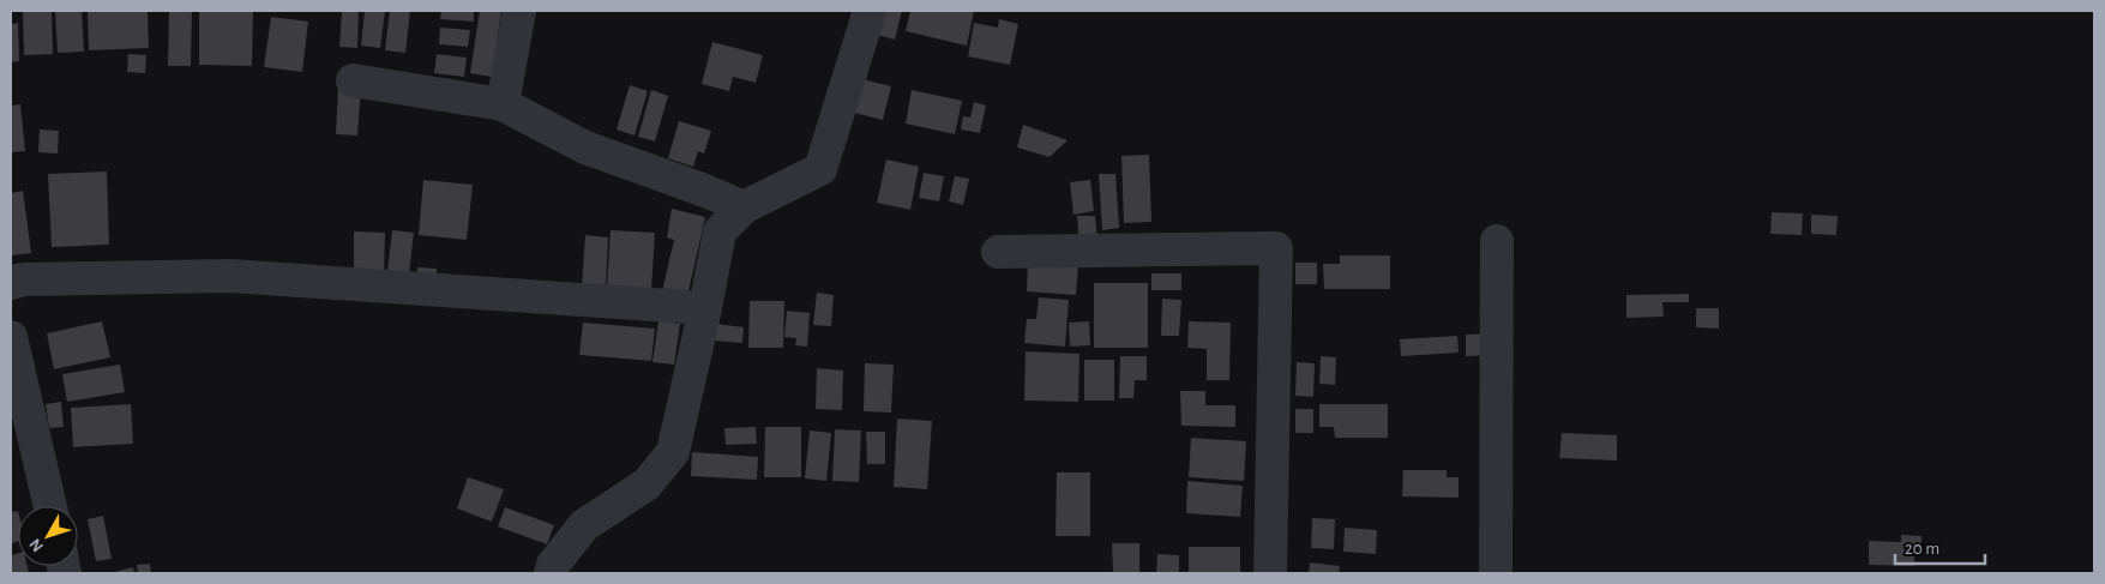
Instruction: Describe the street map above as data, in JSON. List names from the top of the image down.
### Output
{
  "scale_bar": "20 m",
  "north": "bottom left"
}
